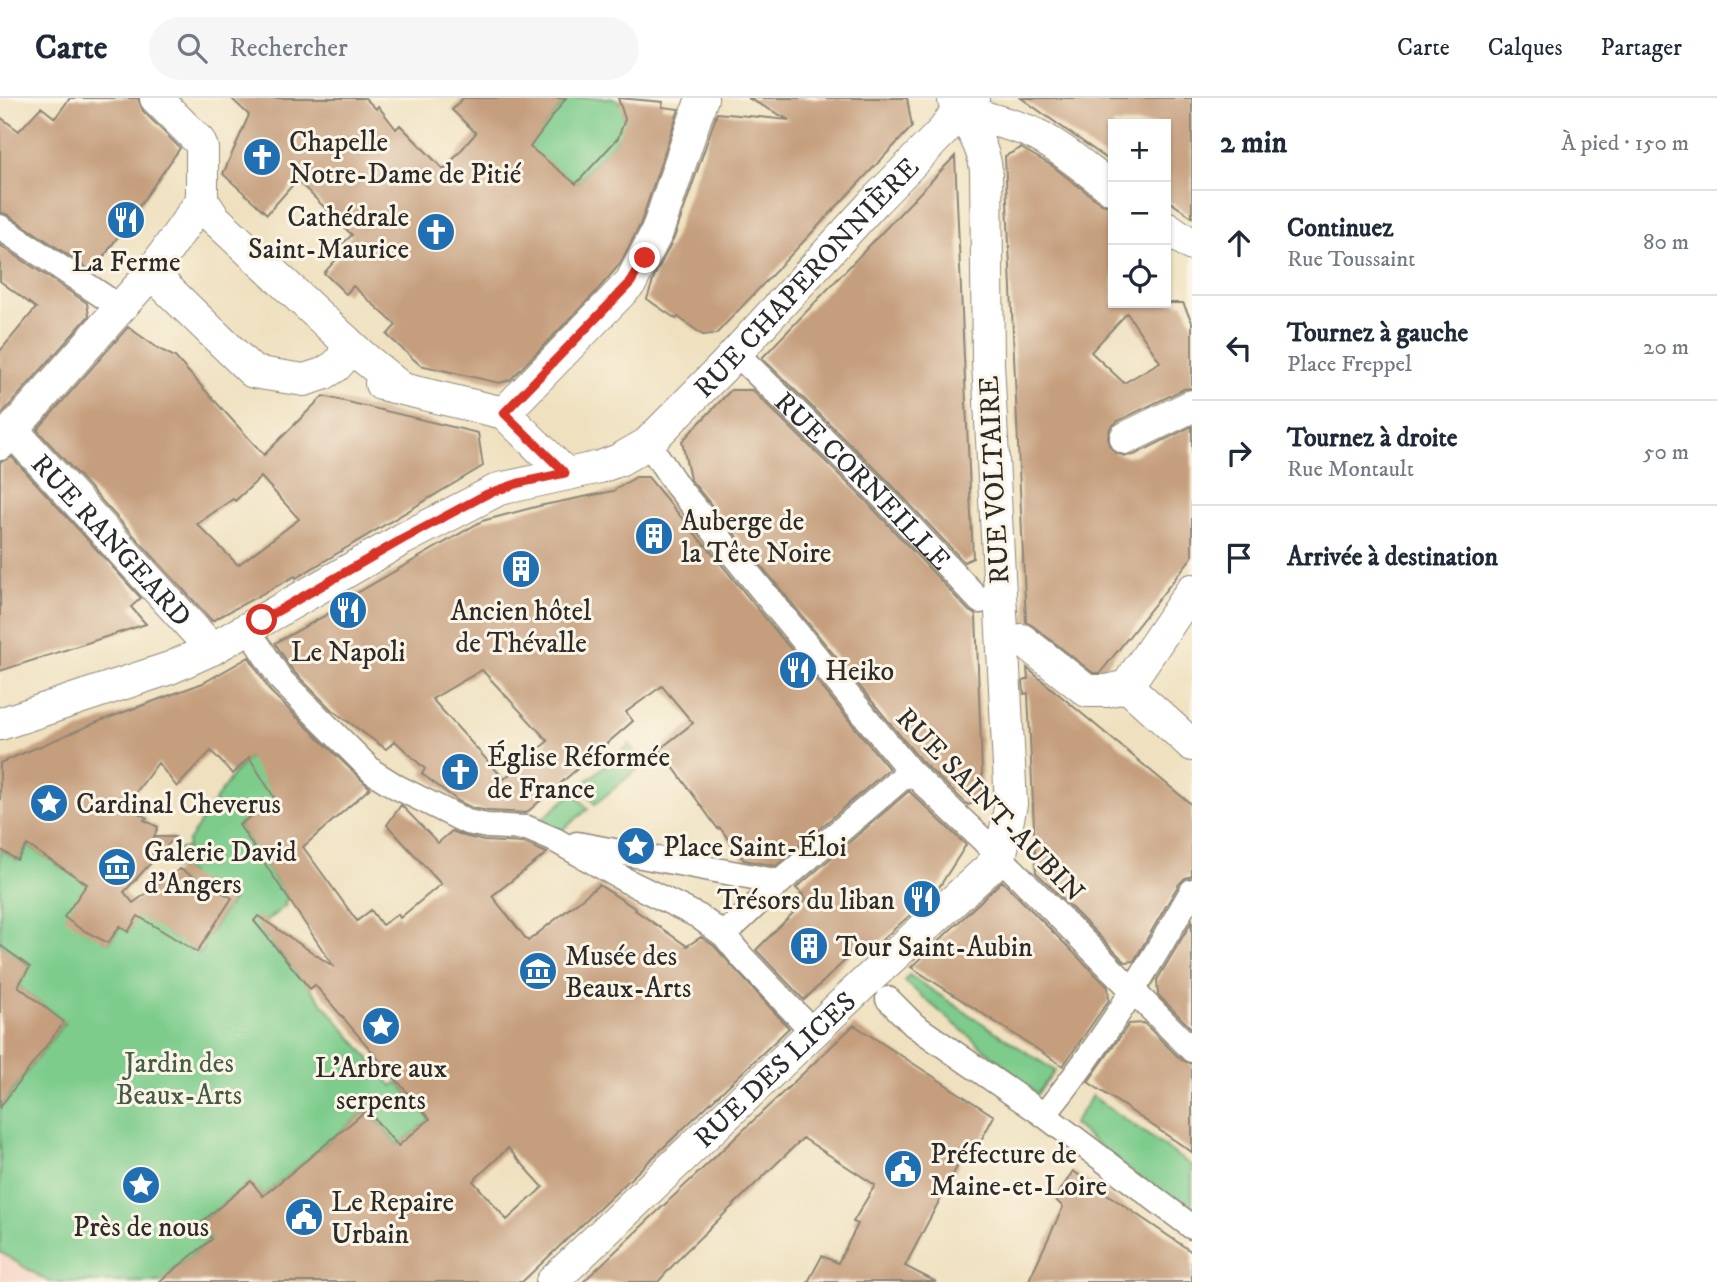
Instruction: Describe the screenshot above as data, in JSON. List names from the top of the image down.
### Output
{
  "streets": {
    "street": [
      "RUE CHAPERONNIÈRE",
      "RUE VOLTAIRE",
      "RUE CORNEILLE",
      "RUE RANGEARD",
      "RUE SAINT-AUBIN",
      "RUE DES LICES"
    ]
  },
  "crossings": [
    ["RUE CHAPERONNIÈRE", "RUE VOLTAIRE"],
    ["RUE CHAPERONNIÈRE", "RUE RANGEARD"],
    ["RUE CHAPERONNIÈRE", "RUE SAINT-AUBIN"],
    ["RUE VOLTAIRE", "RUE SAINT-AUBIN"],
    ["RUE VOLTAIRE", "RUE DES LICES"],
    ["RUE SAINT-AUBIN", "RUE DES LICES"]
  ],
  "parks": ["Jardin des Beaux-Arts"],
  "places": {
    "church": ["Chapelle Notre-Dame de Pitié", "Cathédrale Saint-Maurice", "Église Réformée de France"],
    "restaurant": [
      "La Ferme",
      "Le Napoli",
      "Heiko",
      "Trésors du liban"
    ],
    "building": ["Auberge de la Tête Noire", "Ancien hôtel de Thévalle", "Tour Saint-Aubin"],
    "place": [
      "Cardinal Cheverus",
      "Place Saint-Éloi",
      "L’Arbre aux serpents",
      "Près de nous"
    ],
    "museum": ["Galerie David d'Angers", "Musée des Beaux-Arts"],
    "public building": ["Préfecture de Maine-et-Loire", "Le Repaire Urbain"]
  },
  "page": {
    "header": "Carte",
    "search": "Rechercher",
    "nav": ["Carte", "Calques", "Partager"],
    "heading": ["2 min", "À pied · 150 m"],
    "map_buttons": ["+", "−"],
    "list": [
      ["Continuez", "Rue Toussaint", "80 m"],
      ["Tournez à gauche", "Place Freppel", "20 m"],
      ["Tournez à droite", "Rue Montault", "50 m"],
      "Arrivée à destination"
    ]
  }
}
